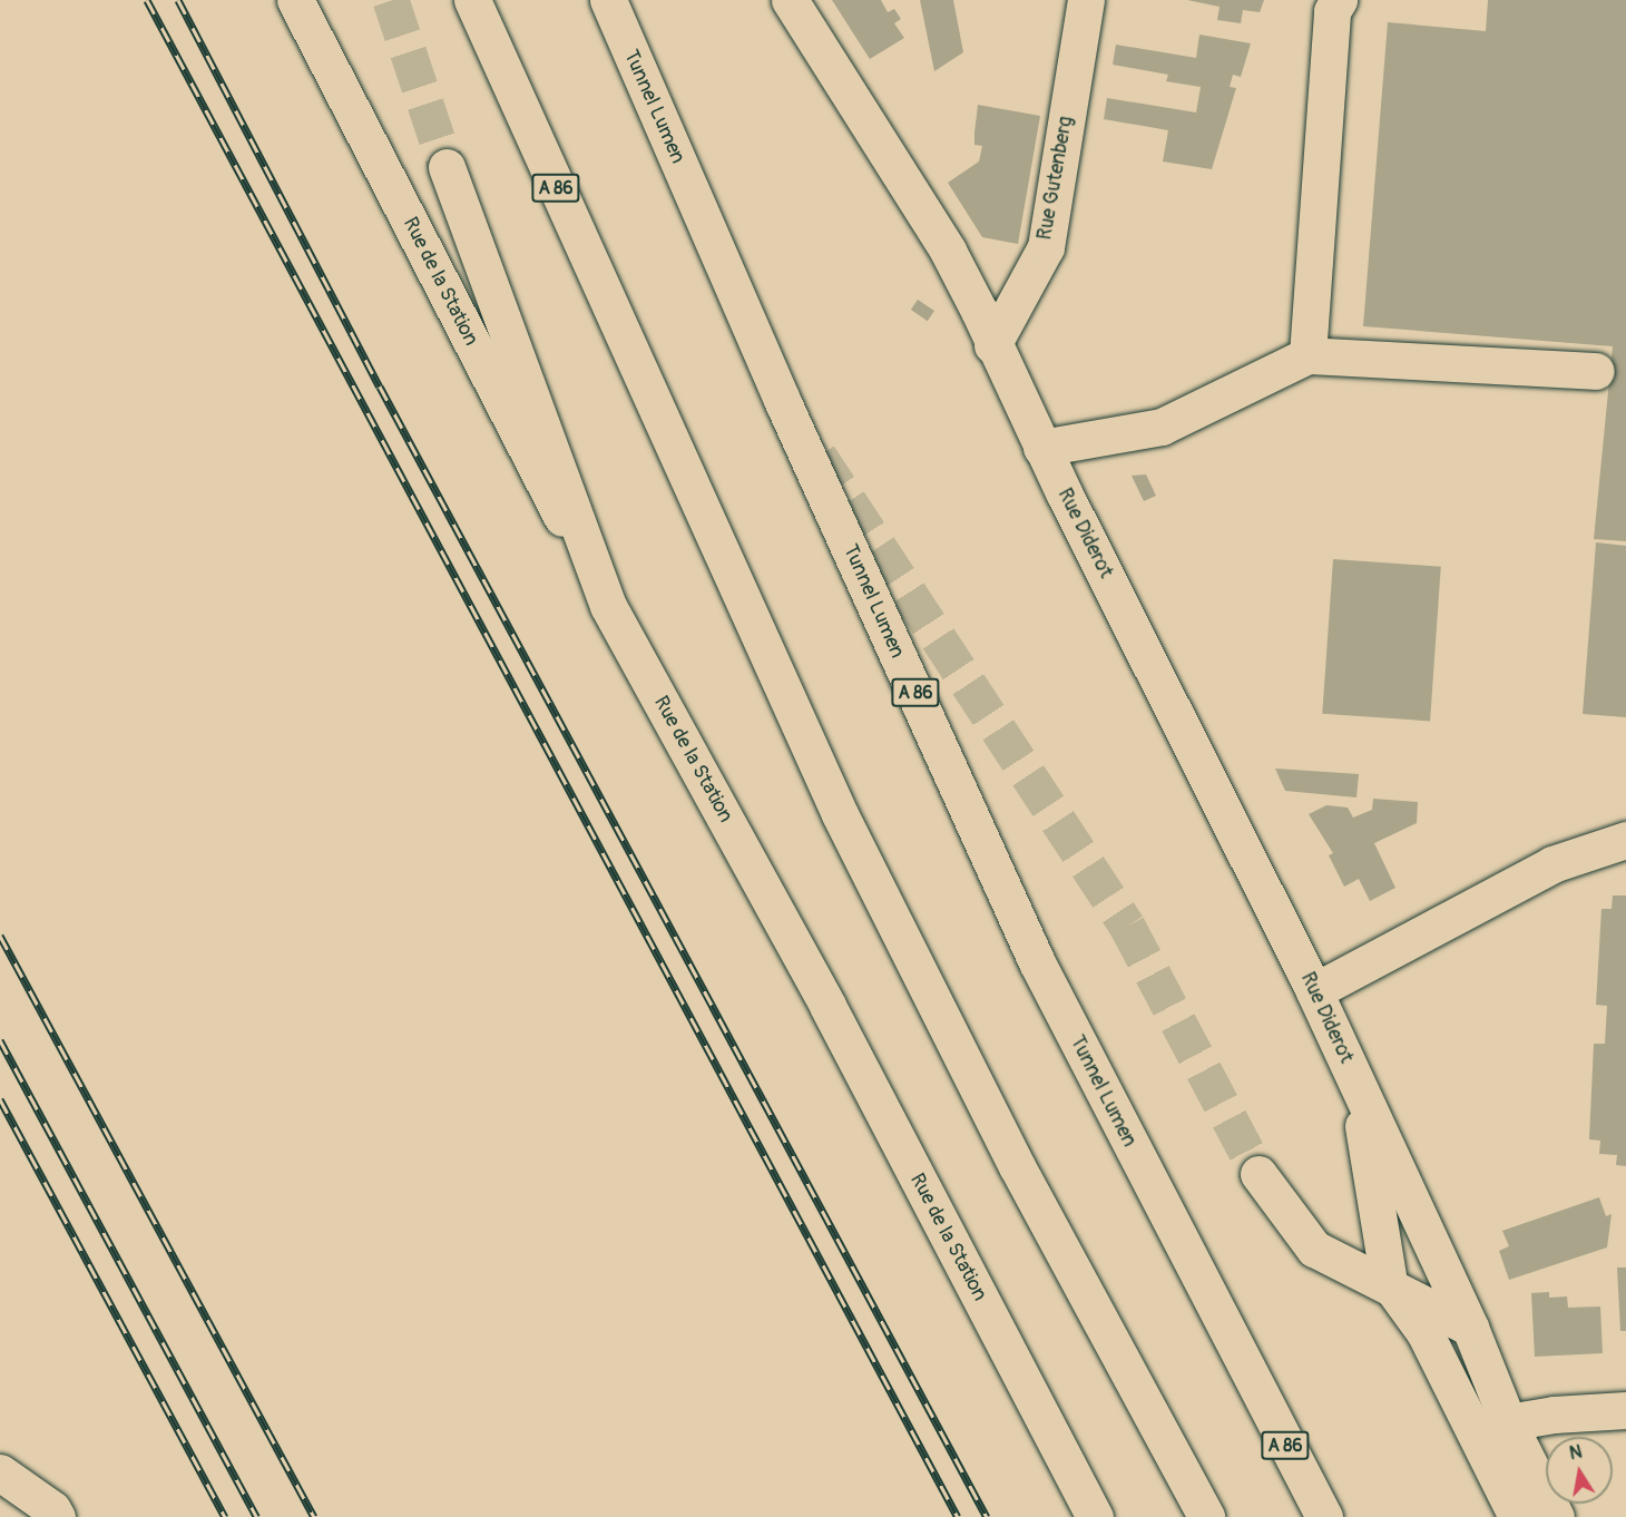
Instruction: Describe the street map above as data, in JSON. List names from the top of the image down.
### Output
{
  "streets": {
    "main road": [
      "Tunnel Lumen",
      "Rue Gutenberg",
      "A 86",
      "Rue de la Station",
      "Rue Diderot"
    ]
  },
  "crossings": [
    ["Rue Gutenberg", "Rue Diderot"]
  ],
  "north": "top"
}
